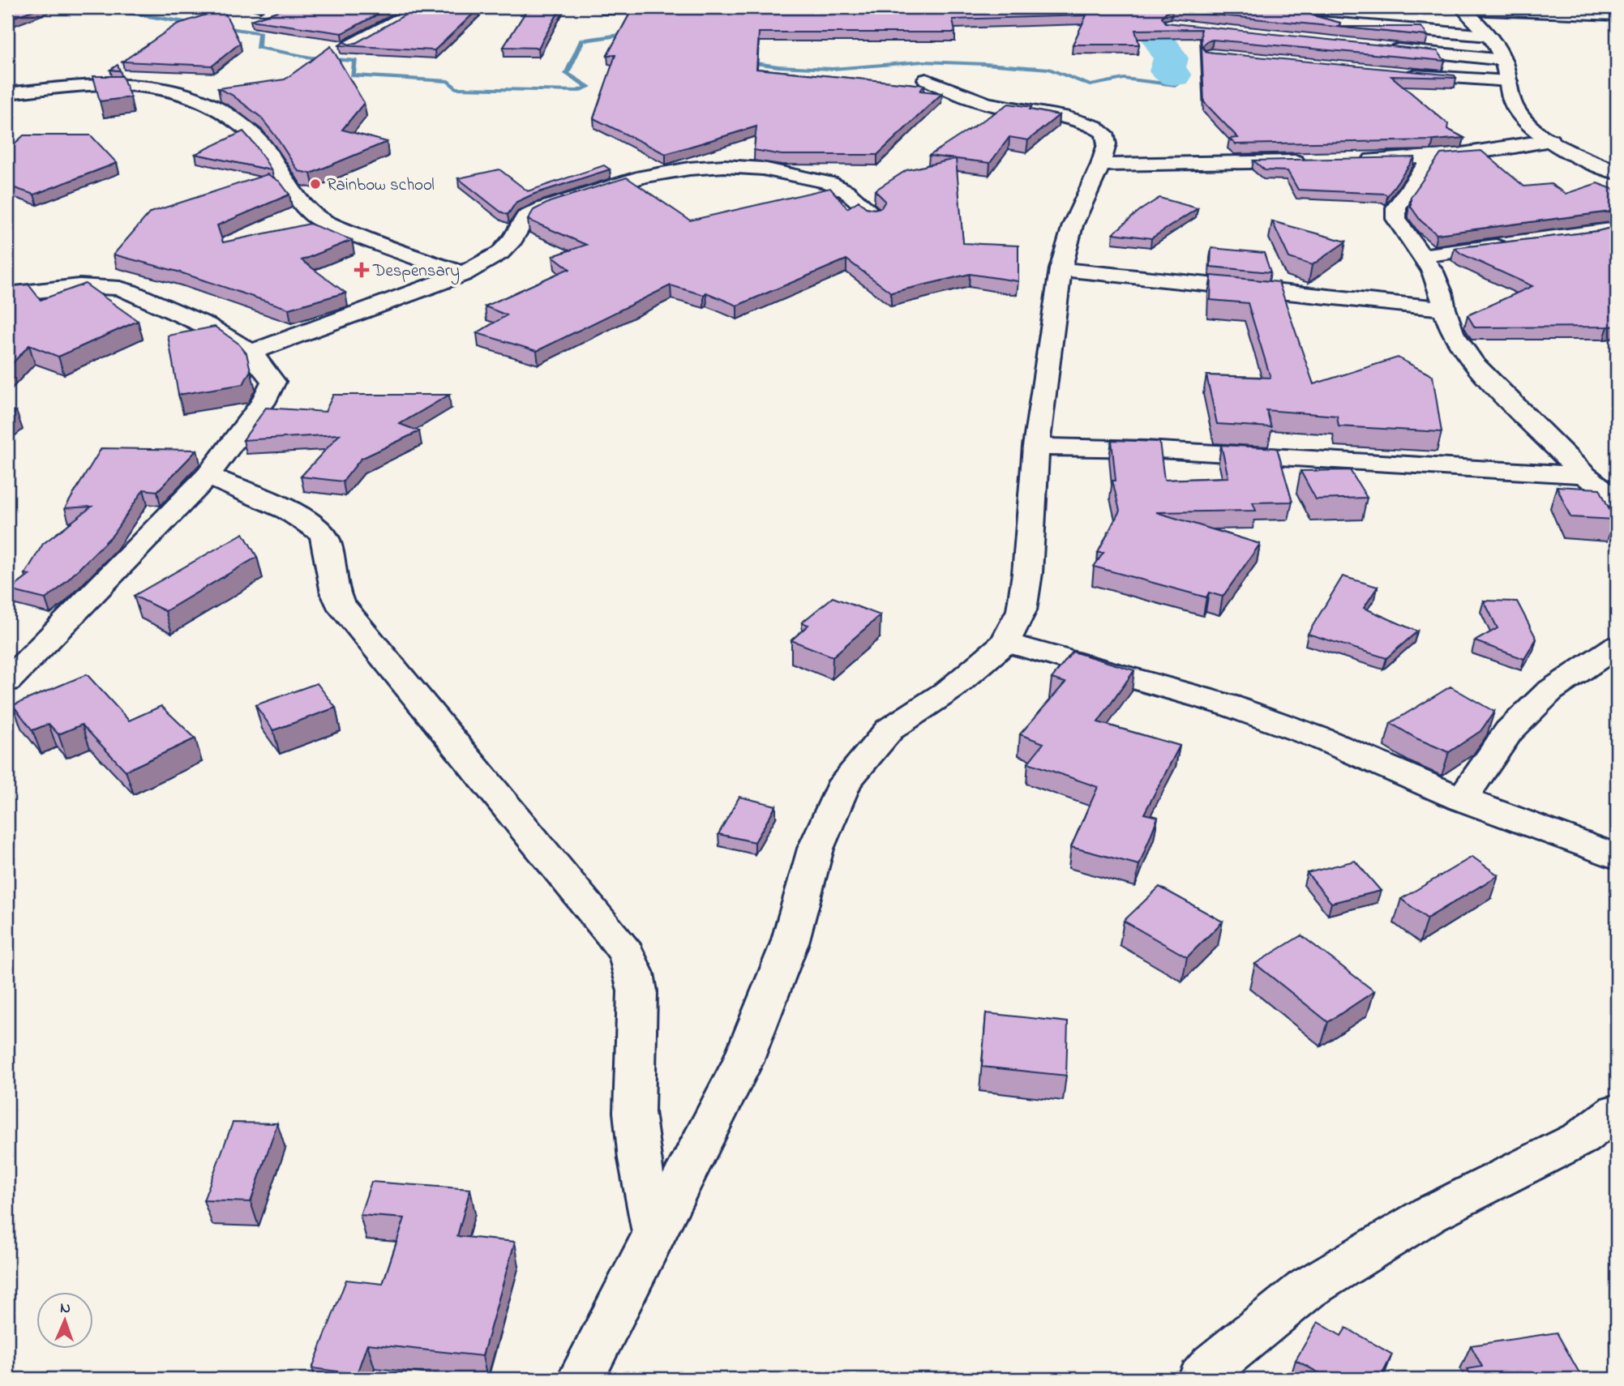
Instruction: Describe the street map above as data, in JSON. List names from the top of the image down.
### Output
{
  "places": {
    "other": ["Rainbow school"],
    "health": ["Despensary"]
  },
  "north": "top"
}
